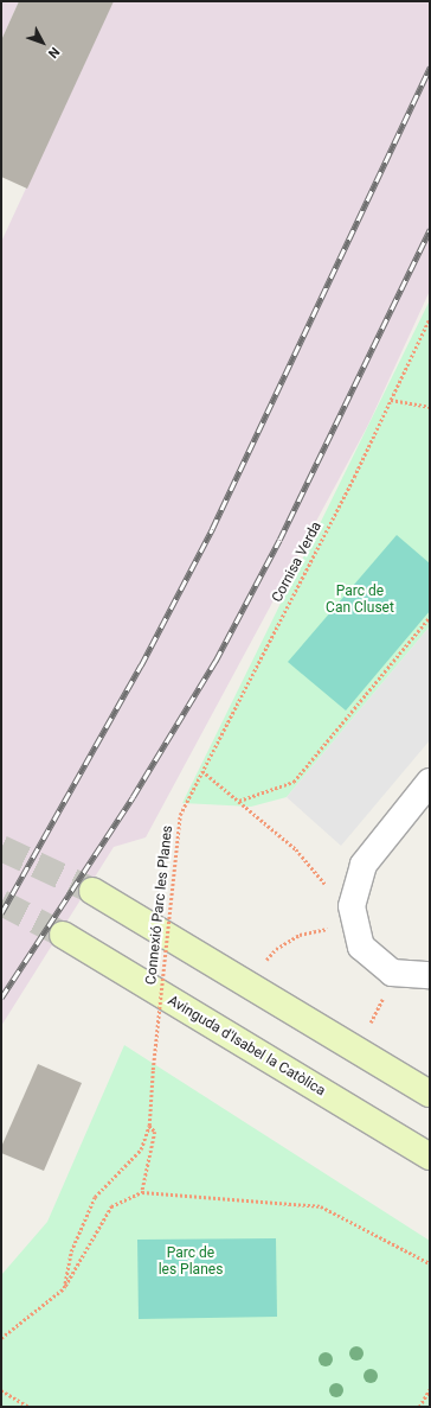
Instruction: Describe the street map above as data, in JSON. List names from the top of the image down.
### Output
{
  "streets": {
    "street": ["Avinguda d'Isabel la Catòlica"],
    "path": ["Cornisa Verda", "Connexió Parc les Planes"]
  },
  "crossings": [
    ["Cornisa Verda", "Connexió Parc les Planes"]
  ],
  "parks": ["Parc de Can Cluset", "Parc de les Planes"],
  "north": "bottom right"
}
